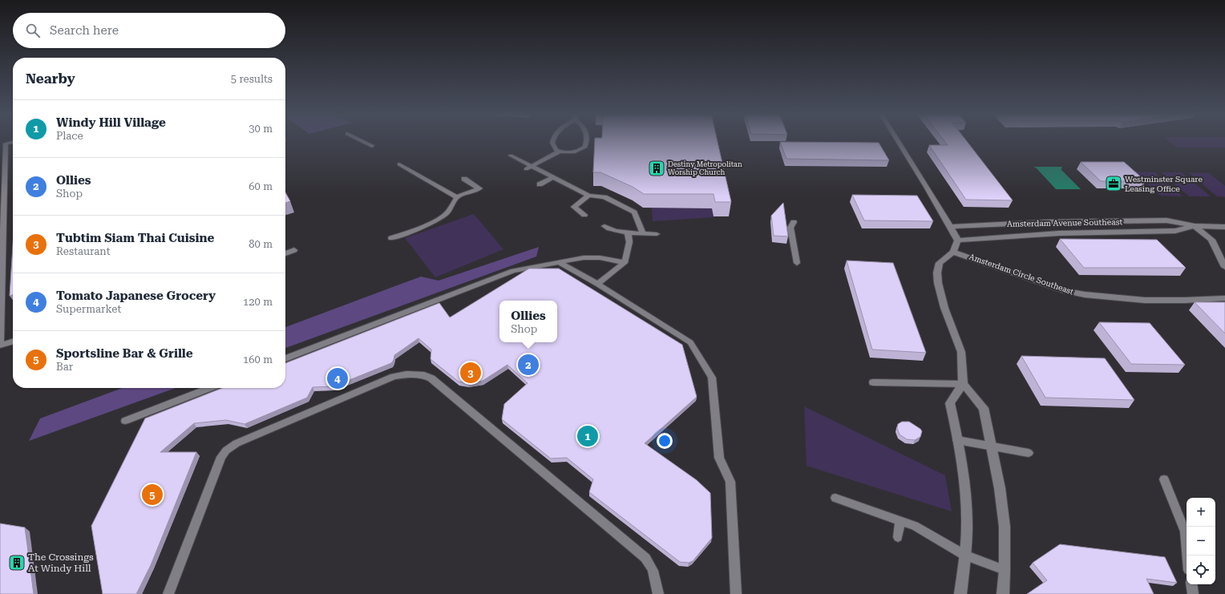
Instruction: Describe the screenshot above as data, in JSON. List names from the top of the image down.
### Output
{
  "streets": {
    "street": ["Amsterdam Avenue Southeast", "Amsterdam Circle Southeast"]
  },
  "places": {
    "building": ["Destiny Metropolitan Worship Church", "The Crossings At Windy Hill"],
    "office": ["Westminster Square Leasing Office"]
  },
  "page": {
    "search": "Search here",
    "heading": ["Nearby", "5 results"],
    "list": [
      {
        "mark": "1",
        "name": "Windy Hill Village",
        "note": "Place",
        "value": "30 m"
      },
      {
        "mark": "2",
        "name": "Ollies",
        "note": "Shop",
        "value": "60 m"
      },
      {
        "mark": "3",
        "name": "Tubtim Siam Thai Cuisine",
        "note": "Restaurant",
        "value": "80 m"
      },
      {
        "mark": "4",
        "name": "Tomato Japanese Grocery",
        "note": "Supermarket",
        "value": "120 m"
      },
      {
        "mark": "5",
        "name": "Sportsline Bar & Grille",
        "note": "Bar",
        "value": "160 m"
      }
    ],
    "popup": ["Ollies", "Shop"],
    "pins": [
      "2",
      "3",
      "4",
      "1",
      "5"
    ],
    "map_buttons": ["+", "−"]
  }
}
